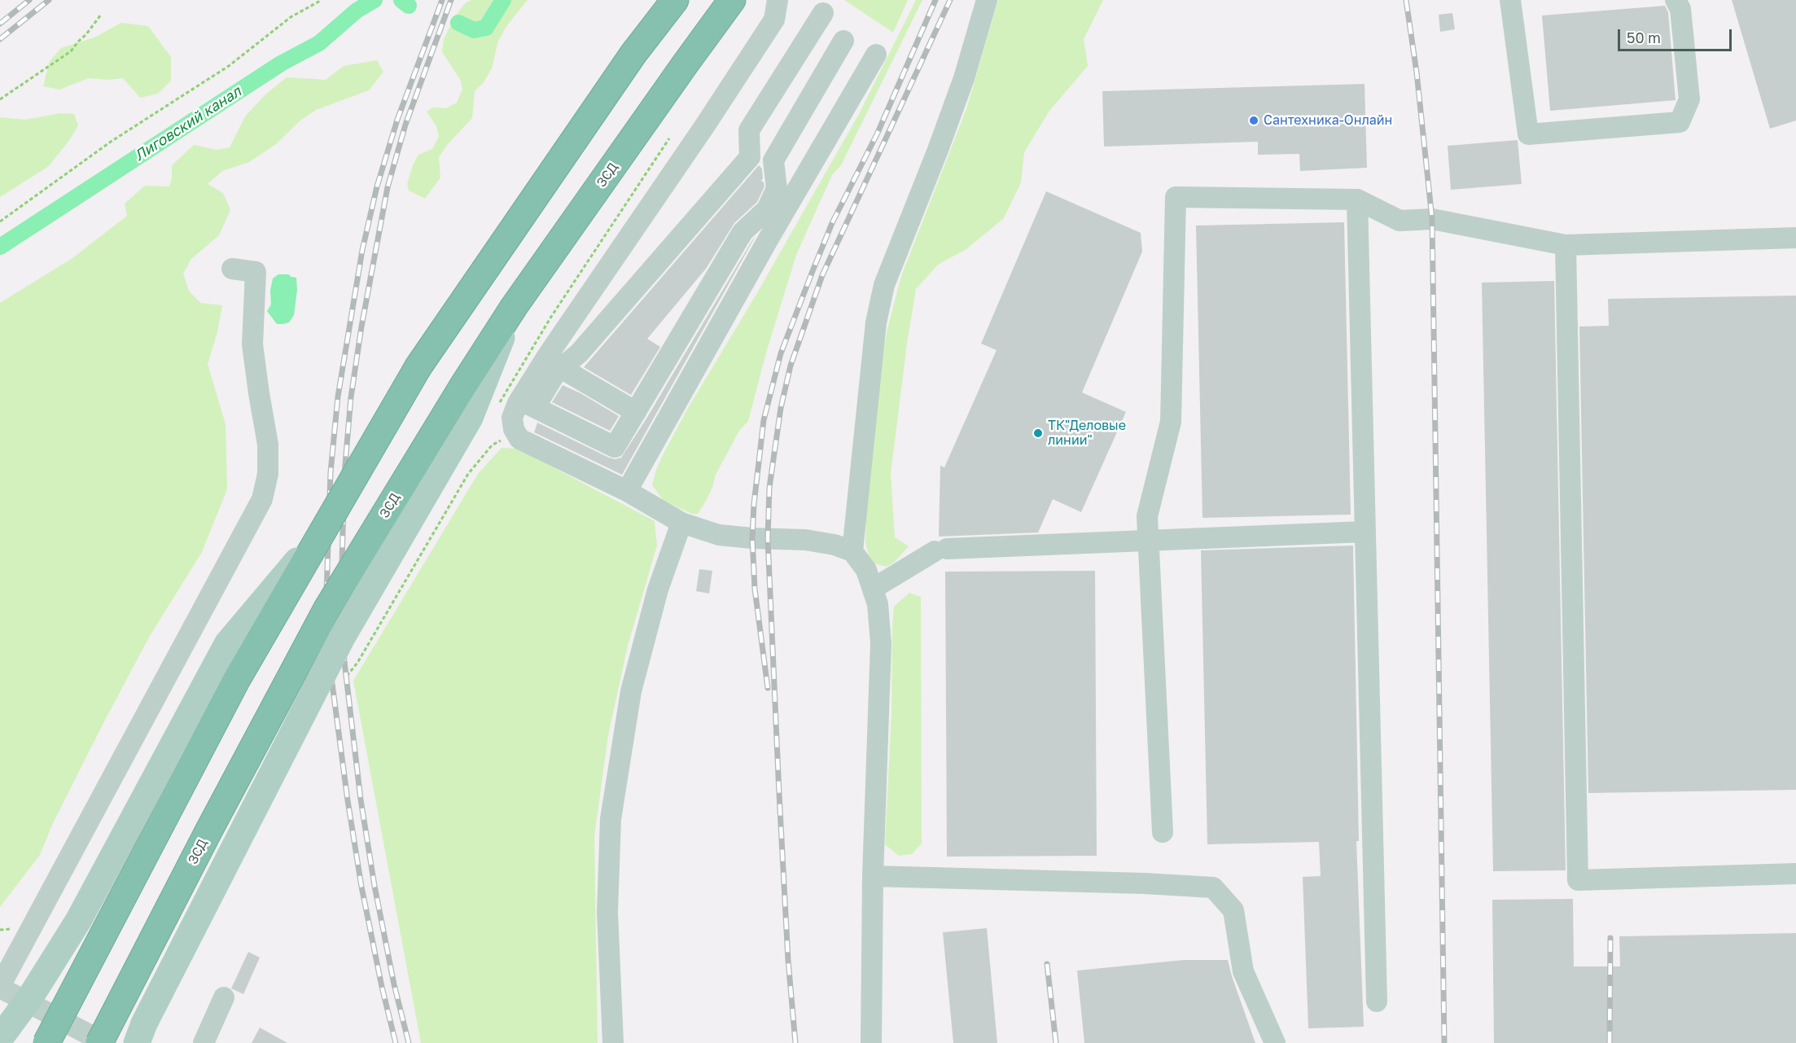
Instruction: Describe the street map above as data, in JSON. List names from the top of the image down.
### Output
{
  "streets": {
    "highway": ["ЗСД"]
  },
  "water": ["Лиговский канал"],
  "places": ["Сантехника-Онлайн", "ТК\"Деловые линии\""],
  "scale_bar": "50 m"
}
